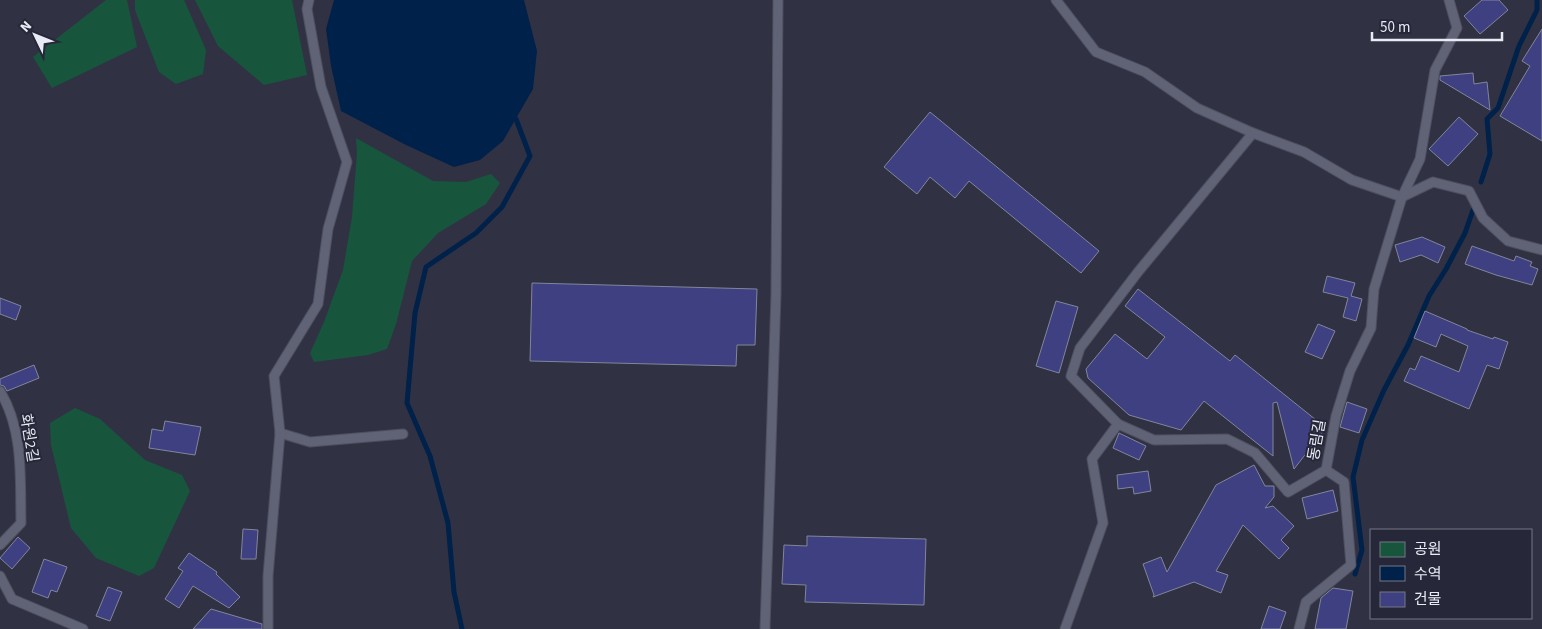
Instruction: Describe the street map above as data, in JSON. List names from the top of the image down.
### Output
{
  "streets": {
    "lane": ["화원2길", "동림길"]
  },
  "legend": ["공원", "수역", "건물"],
  "scale_bar": "50 m",
  "north": "top left"
}
